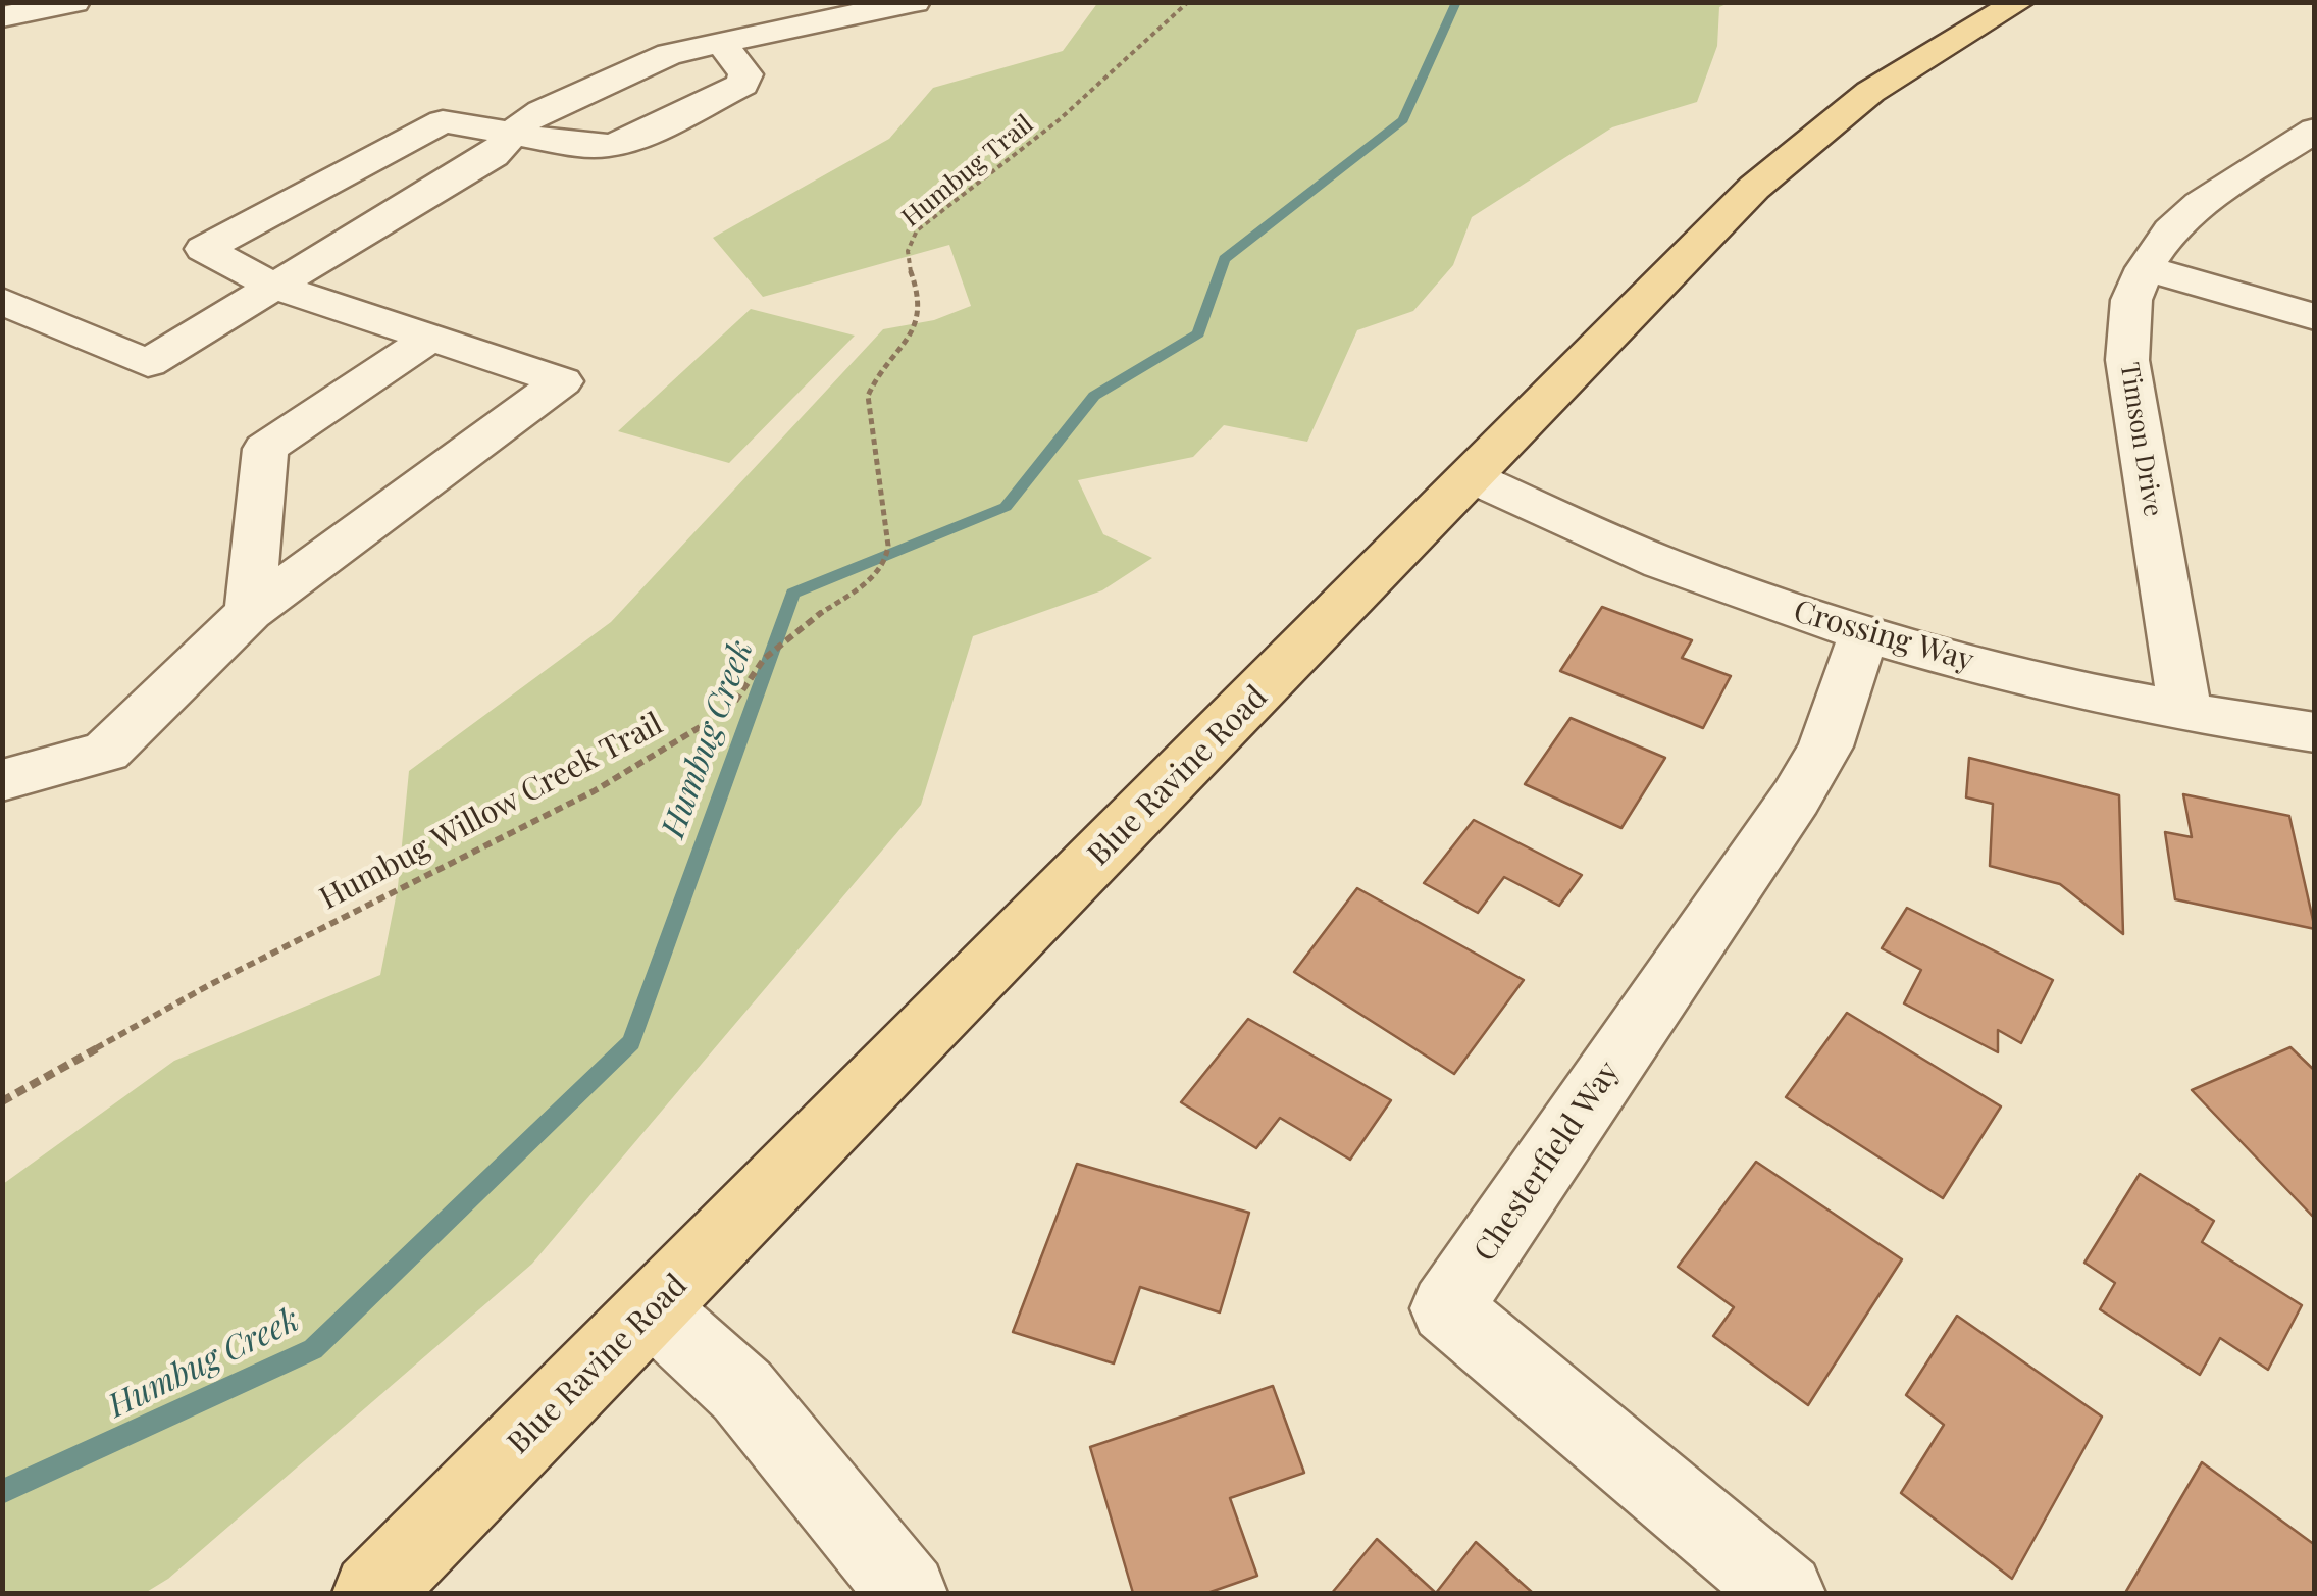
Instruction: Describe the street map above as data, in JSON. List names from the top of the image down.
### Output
{
  "streets": {
    "main road": ["Blue Ravine Road"],
    "street": ["Timson Drive", "Crossing Way", "Chesterfield Way"],
    "path": ["Humbug Trail", "Humbug Willow Creek Trail"]
  },
  "crossings": [
    ["Humbug Trail", "Humbug Willow Creek Trail"],
    ["Timson Drive", "Crossing Way"],
    ["Crossing Way", "Blue Ravine Road"],
    ["Crossing Way", "Chesterfield Way"]
  ],
  "water": ["Humbug Creek"]
}
